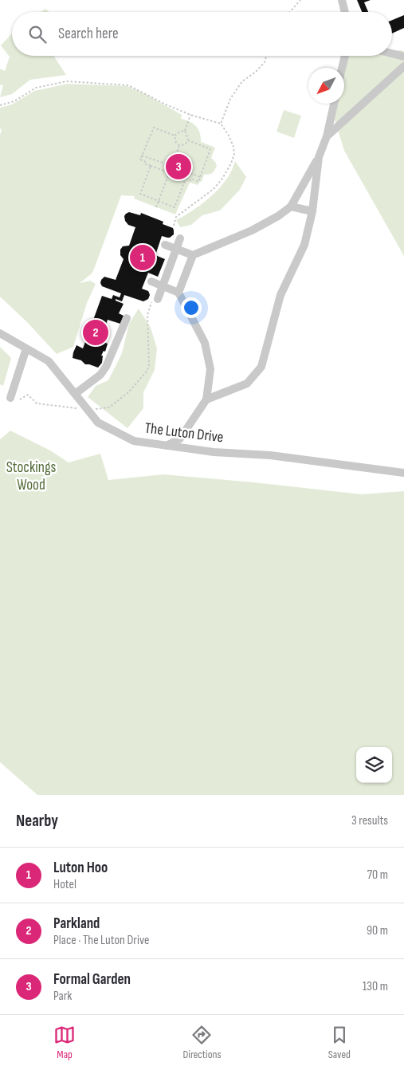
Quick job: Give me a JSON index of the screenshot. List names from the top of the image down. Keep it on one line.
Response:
{"streets":{"street":["The Luton Drive"]},"parks":["Stockings Wood"],"north":"bottom left","page":{"search":"Search here","pins":["3","1","2"],"heading":["Nearby","3 results"],"list":[{"mark":"1","name":"Luton Hoo","note":"Hotel","value":"70 m"},{"mark":"2","name":"Parkland","note":"Place · The Luton Drive","value":"90 m"},{"mark":"3","name":"Formal Garden","note":"Park","value":"130 m"}],"nav":["Map","Directions","Saved"]}}
